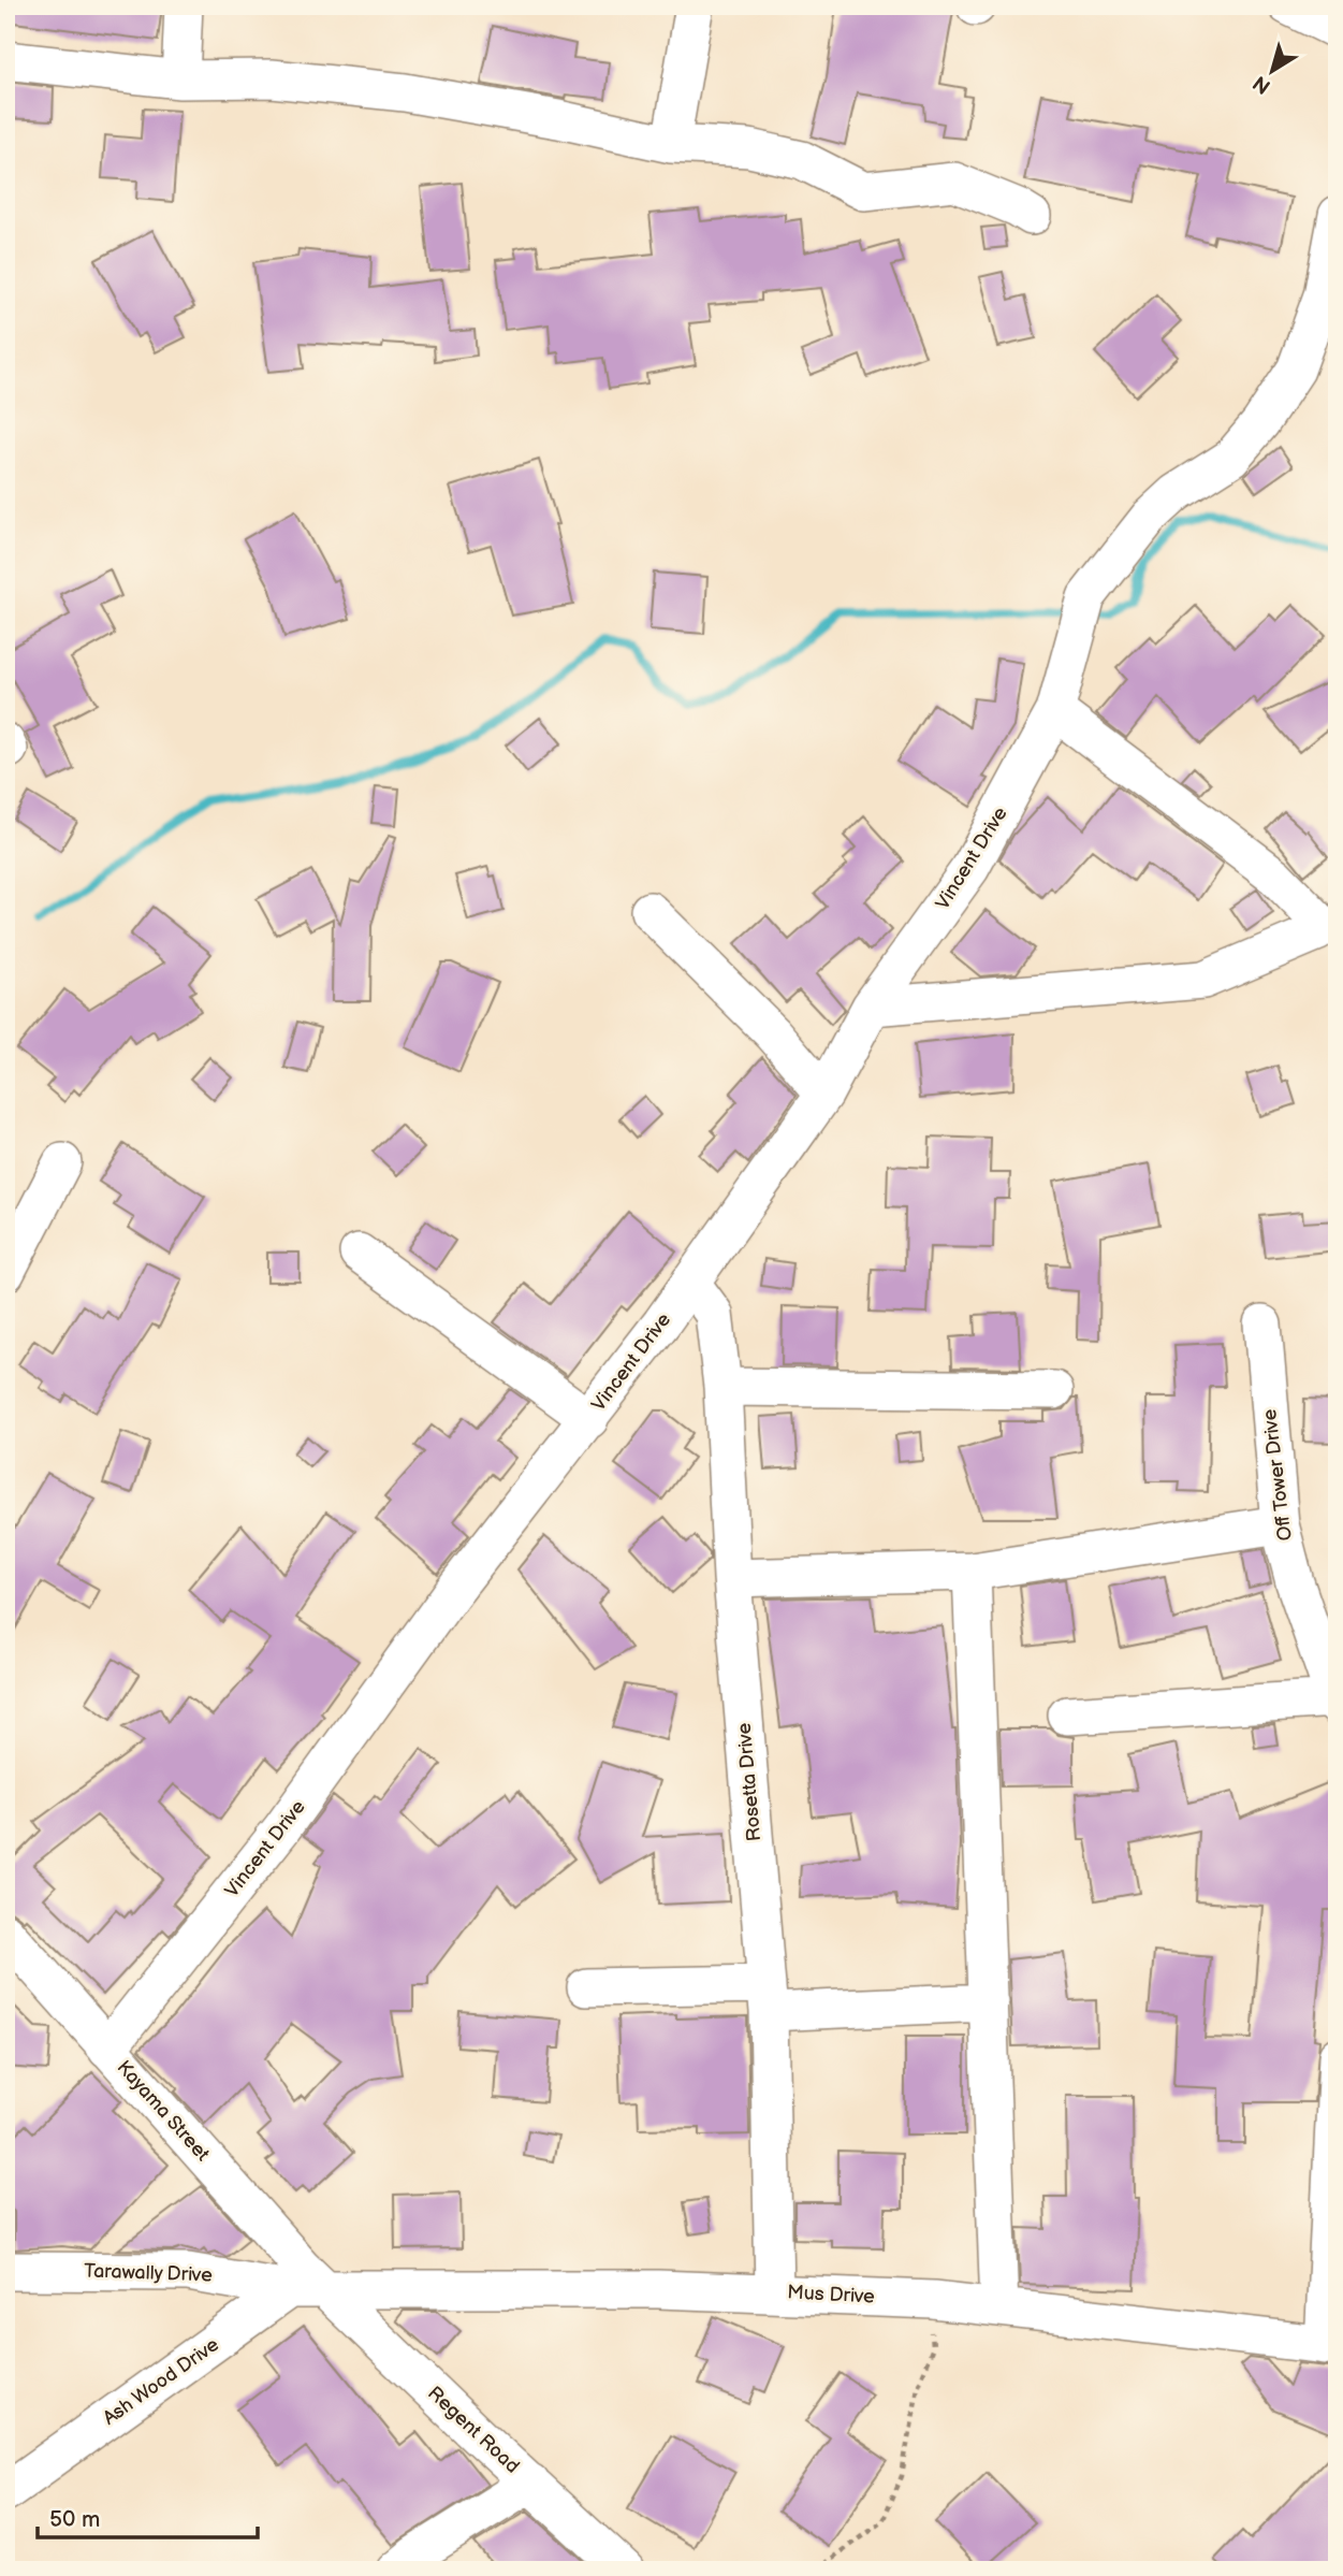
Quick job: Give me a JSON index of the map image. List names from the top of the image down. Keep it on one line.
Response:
{"streets":{"street":["Vincent Drive","Off Tower Drive","Rosetta Drive","Kayama Street","Tarawally Drive","Mus Drive","Ash Wood Drive","Regent Road"]},"crossings":[["Vincent Drive","Rosetta Drive"],["Vincent Drive","Kayama Street"],["Rosetta Drive","Mus Drive"],["Kayama Street","Tarawally Drive"],["Kayama Street","Mus Drive"],["Kayama Street","Ash Wood Drive"],["Kayama Street","Regent Road"],["Tarawally Drive","Mus Drive"],["Tarawally Drive","Ash Wood Drive"],["Tarawally Drive","Regent Road"],["Mus Drive","Ash Wood Drive"],["Mus Drive","Regent Road"],["Ash Wood Drive","Regent Road"]],"scale_bar":"50 m","north":"bottom left"}
